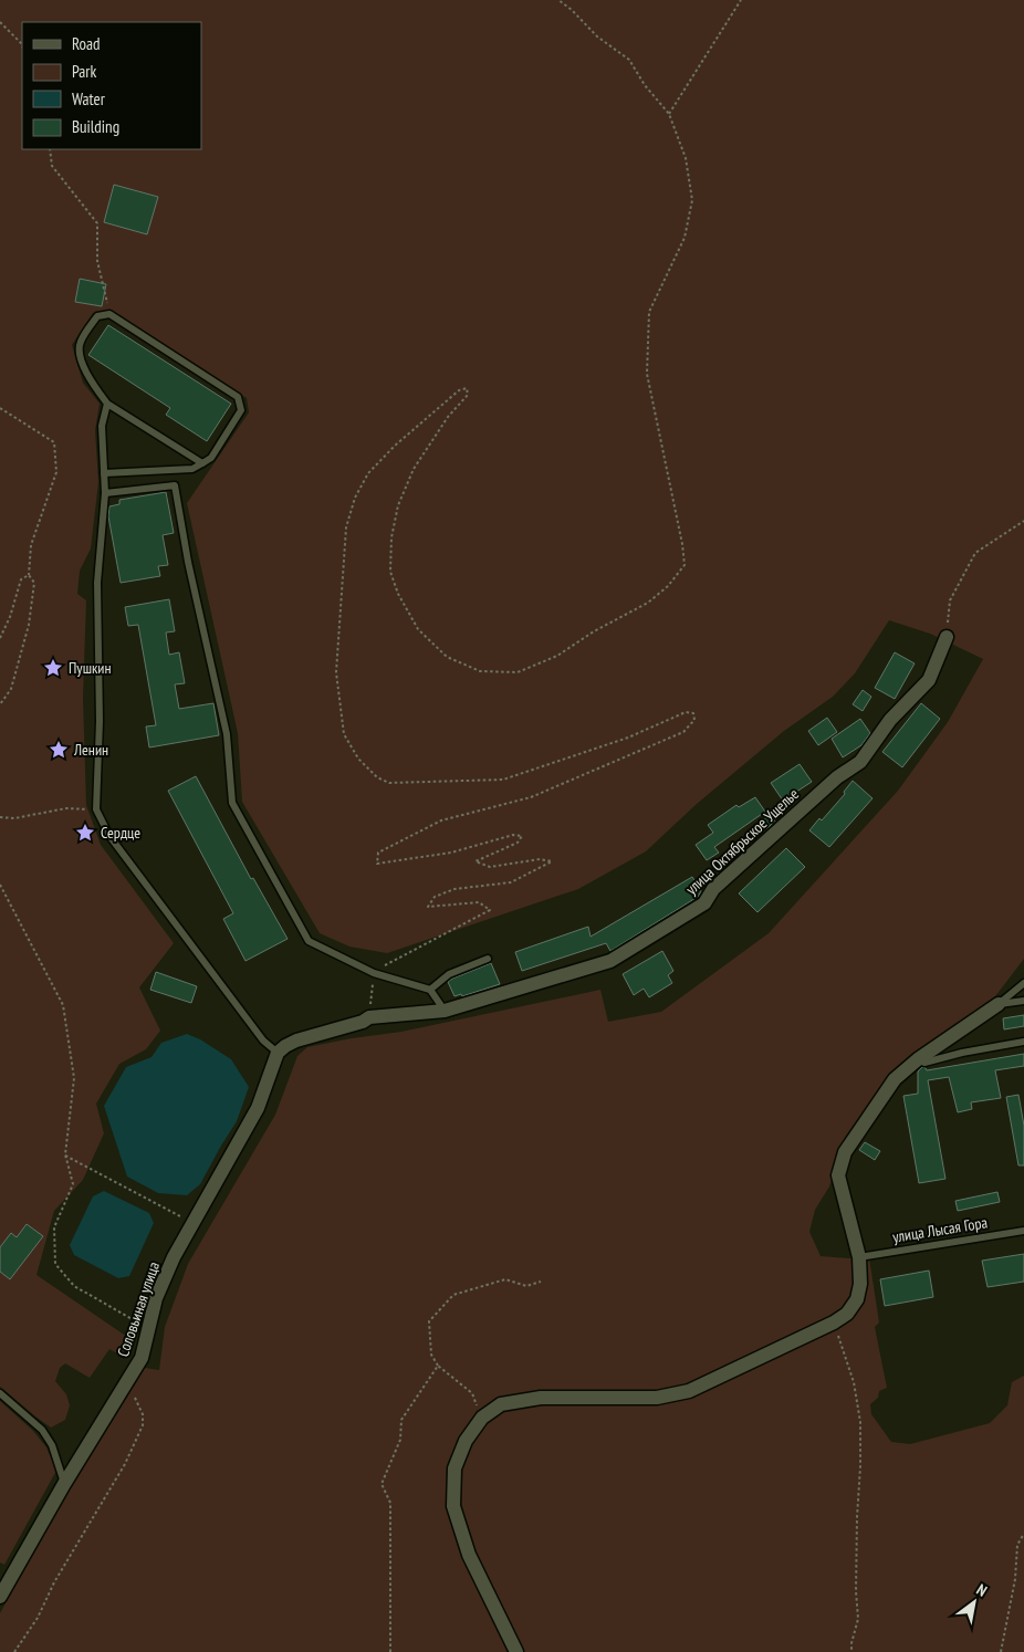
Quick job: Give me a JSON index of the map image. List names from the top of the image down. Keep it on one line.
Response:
{"streets":{"street":["улица Октябрьское Ущелье","Соловьиная улица"],"lane":["улица Лысая Гора"]},"places":{"place":["Пушкин","Ленин","Сердце"]},"legend":["Road","Park","Water","Building"],"north":"top right"}
